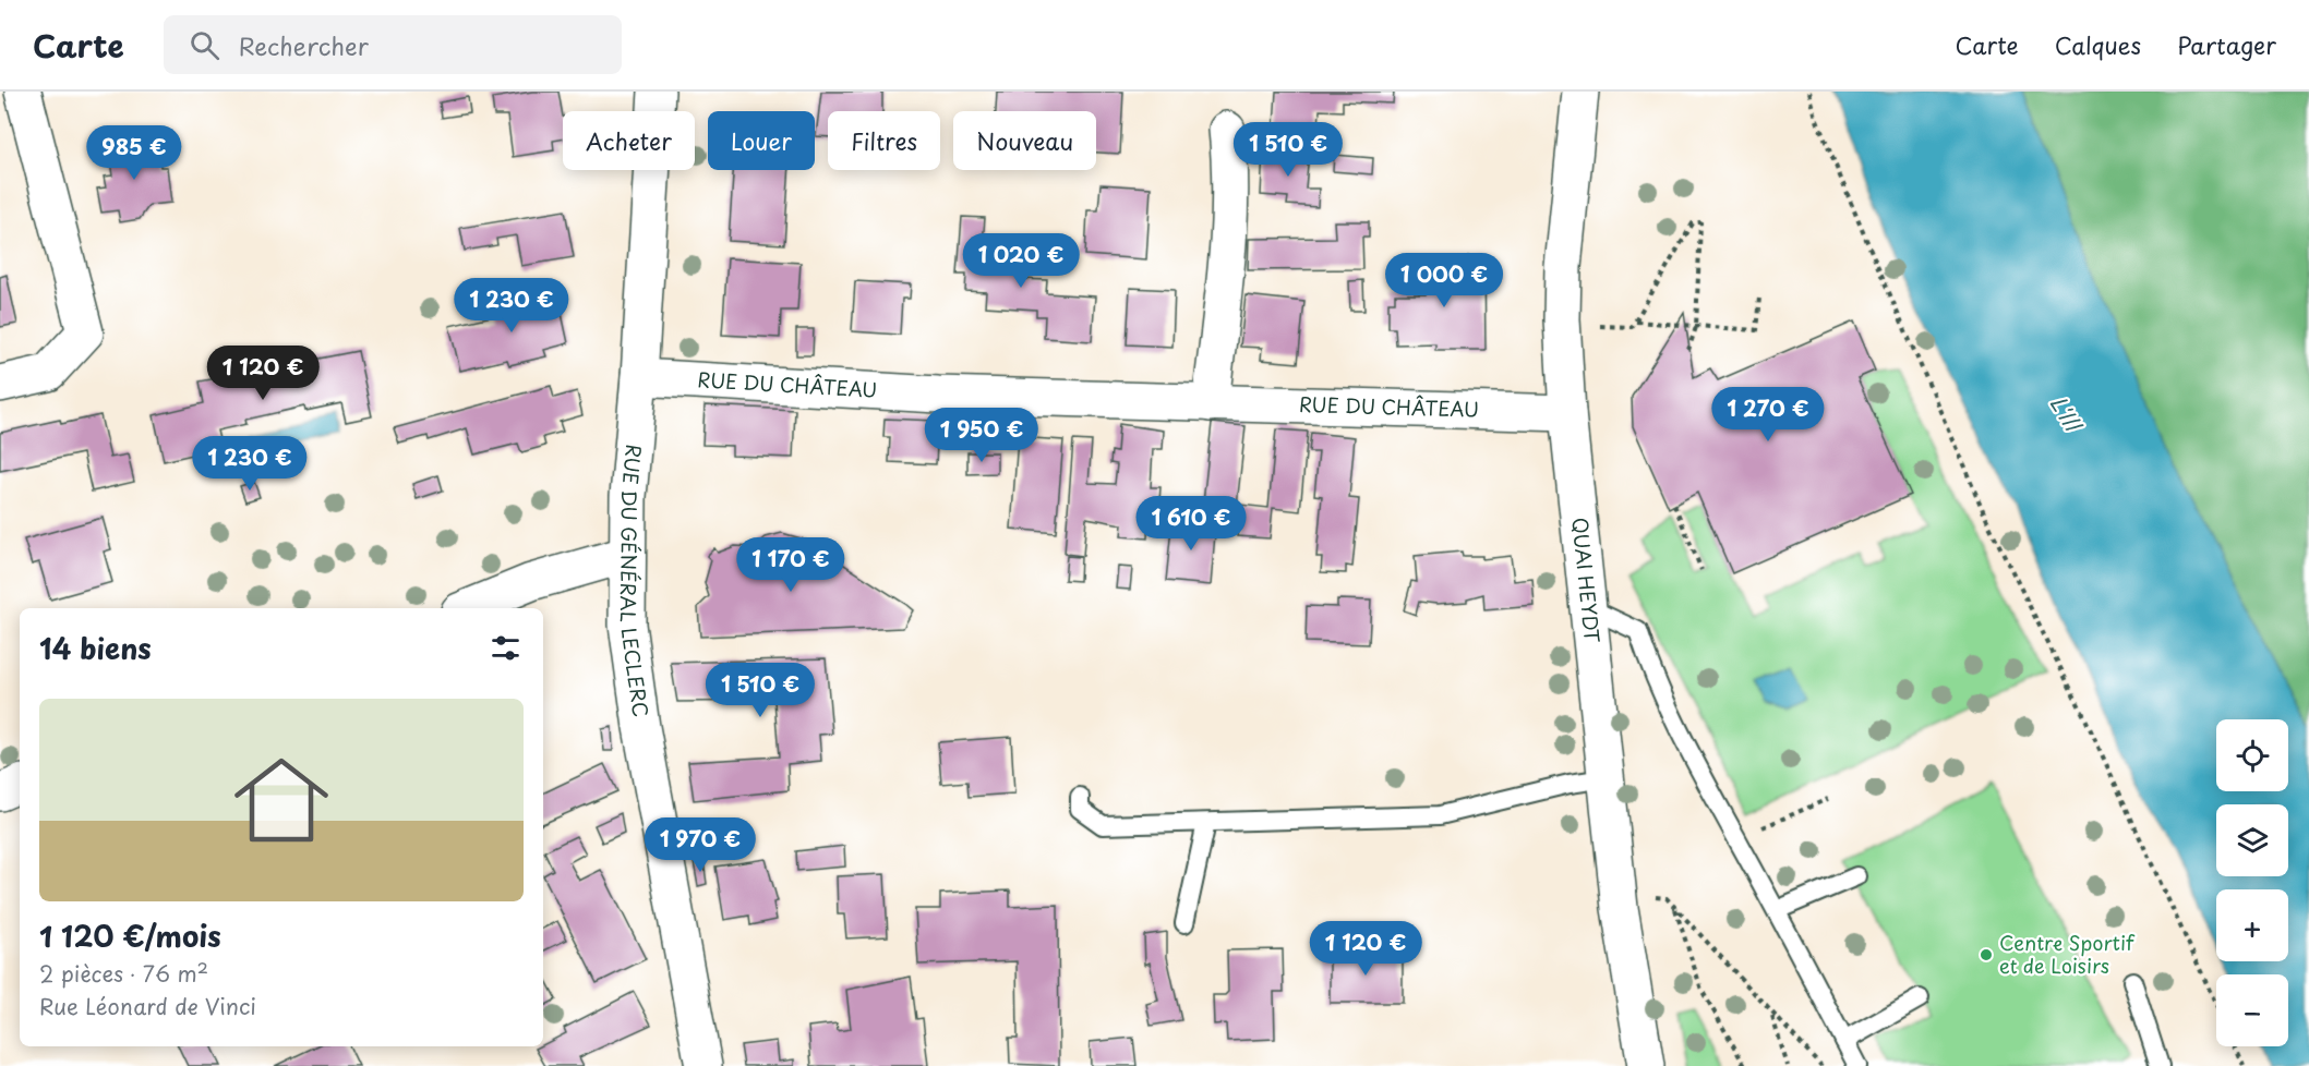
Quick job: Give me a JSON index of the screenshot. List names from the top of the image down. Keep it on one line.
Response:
{"streets":{"street":["RUE DU CHÂTEAU","QUAI HEYDT","RUE DU GÉNÉRAL LECLERC"]},"crossings":[["RUE DU CHÂTEAU","QUAI HEYDT"],["RUE DU CHÂTEAU","RUE DU GÉNÉRAL LECLERC"]],"water":["L'Ill"],"places":["Centre Sportif et de Loisirs"],"page":{"header":"Carte","search":"Rechercher","nav":["Carte","Calques","Partager"],"chip":["Acheter","Louer","Filtres","Nouveau"],"price":["1 510 €","985 €","1 020 €","1 000 €","1 230 €","1 120 €","1 270 €","1 950 €","1 230 €","1 610 €","1 170 €","1 510 €","1 970 €","1 120 €"],"heading":"14 biens","list":[{"name":"1 120 €/mois","note":"2 pièces · 76 m² · Rue Léonard de Vinci"}],"map_buttons":["+","−"]}}
